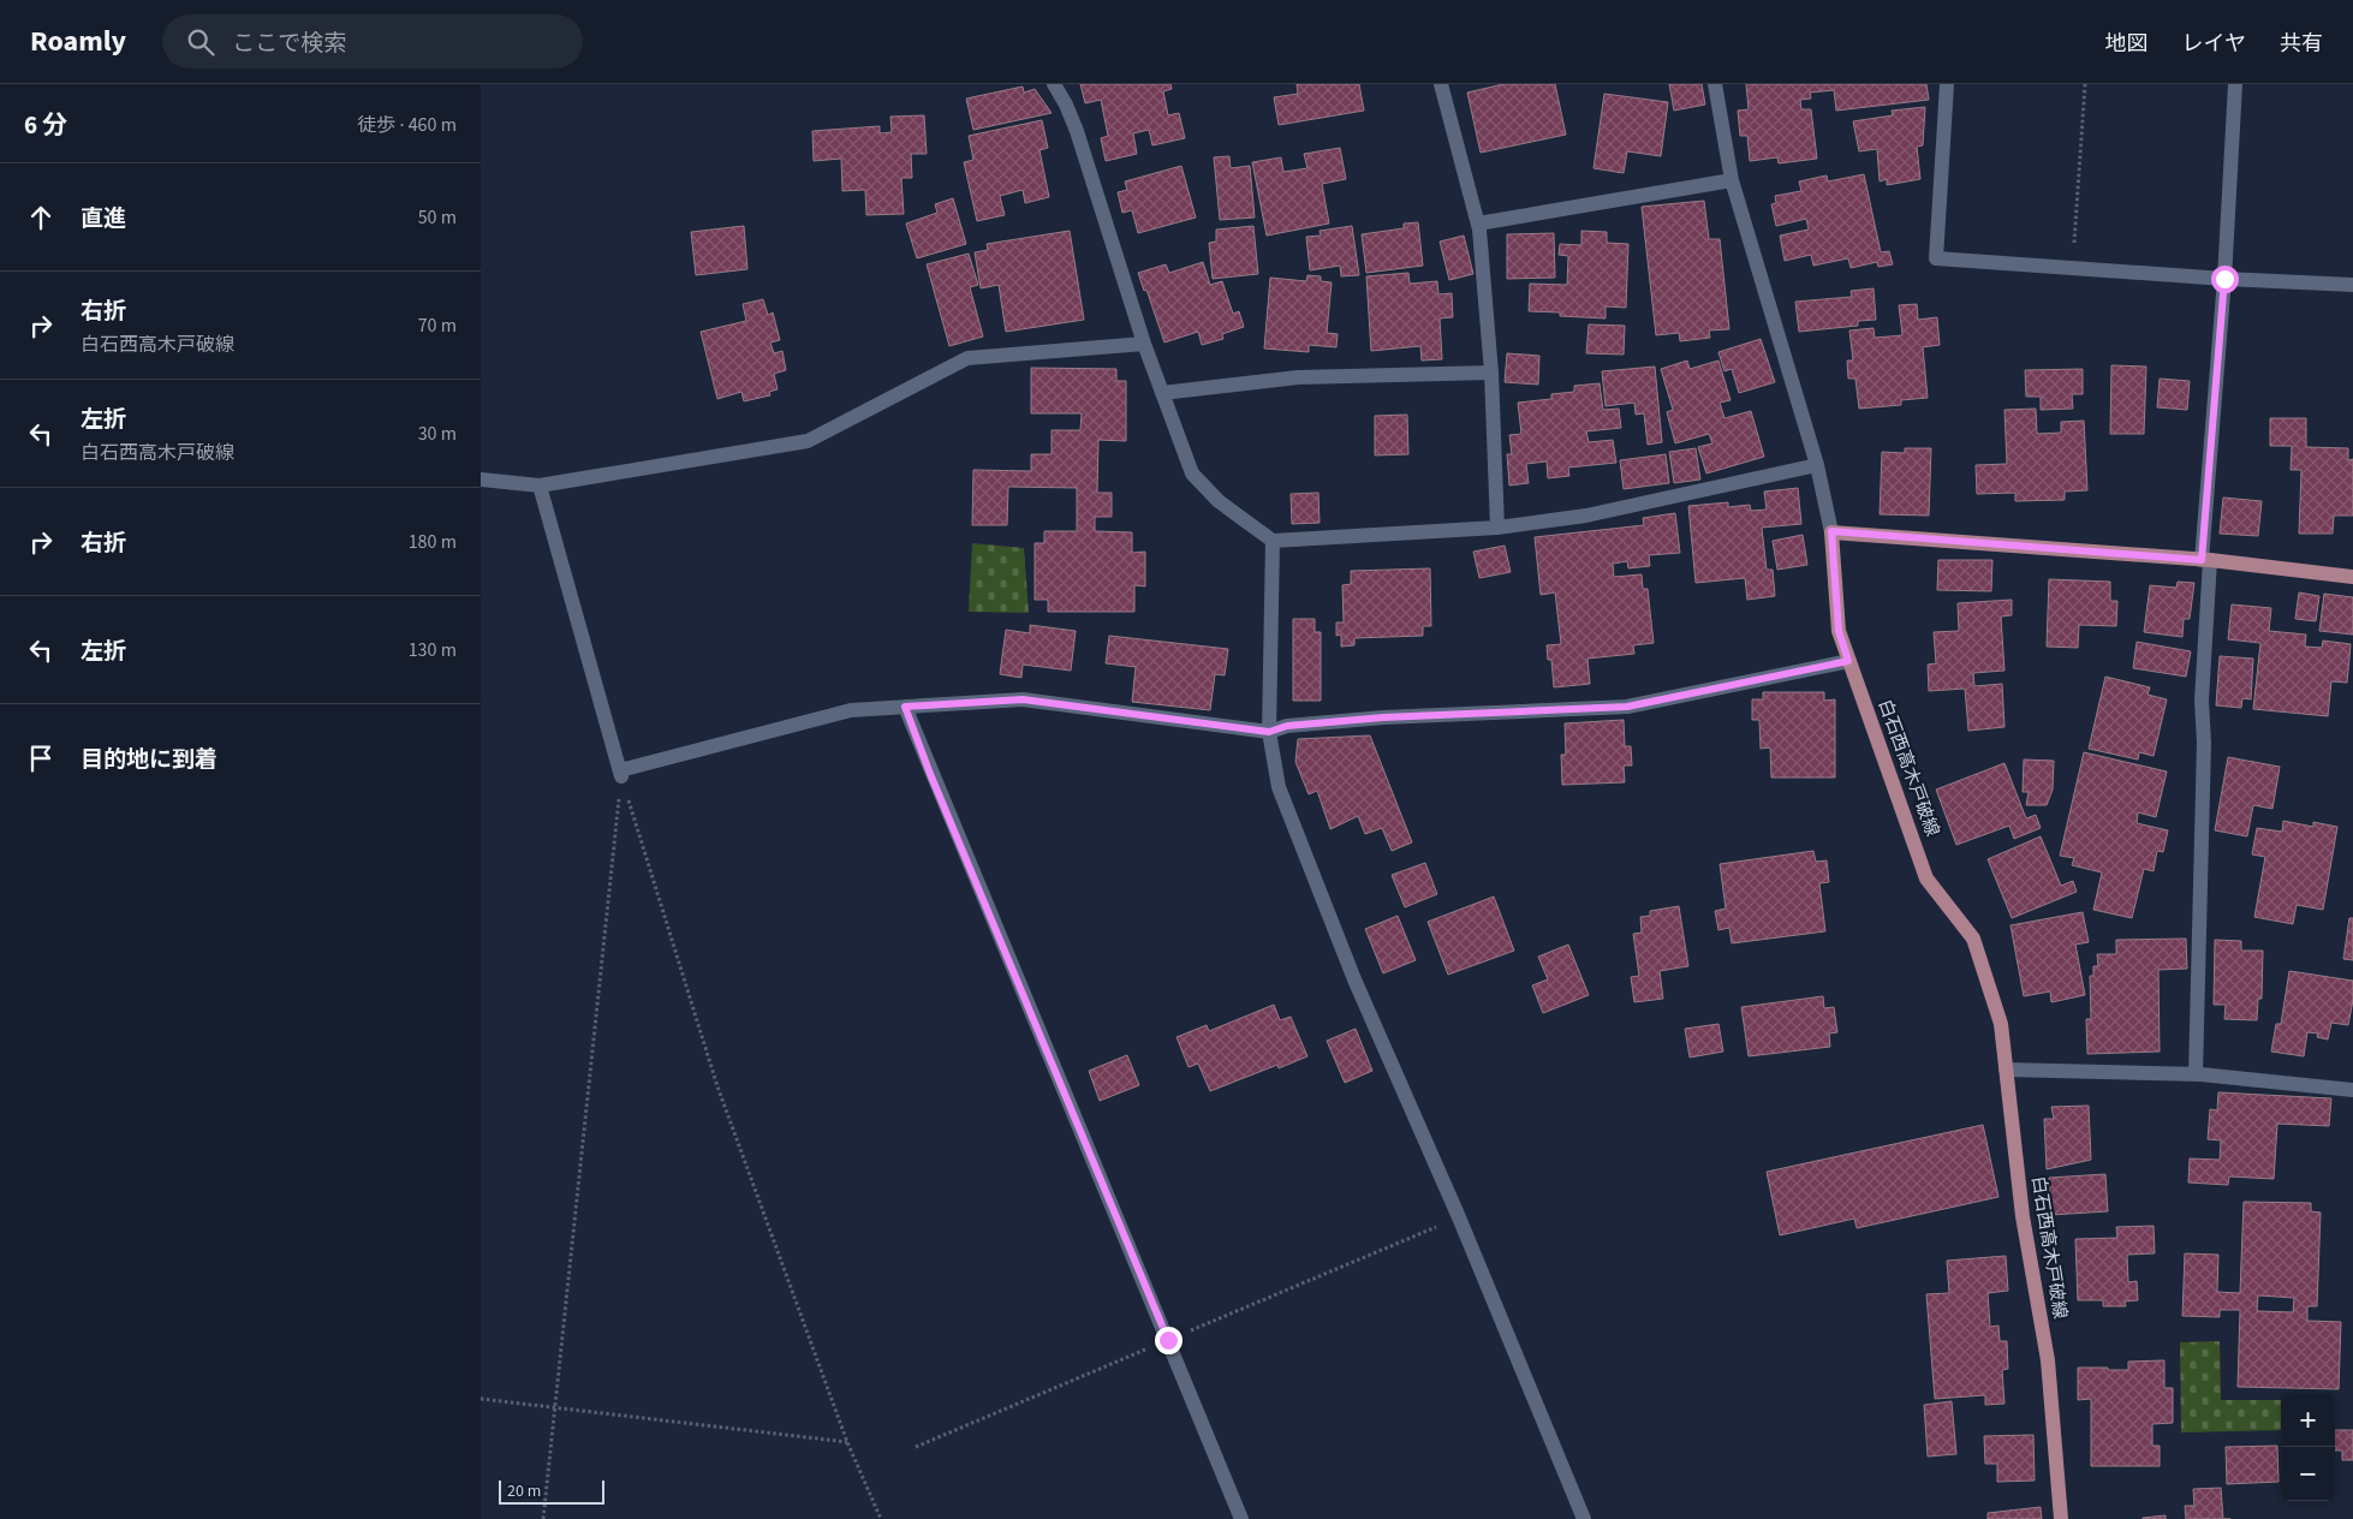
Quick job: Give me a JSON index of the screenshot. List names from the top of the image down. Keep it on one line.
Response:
{"streets":{"main road":["白石西高木戸破線"]},"scale_bar":"20 m","page":{"header":"Roamly","search":"ここで検索","nav":["地図","レイヤ","共有"],"heading":["6 分","徒歩 · 460 m"],"list":[["直進","50 m"],["右折","白石西高木戸破線","70 m"],["左折","白石西高木戸破線","30 m"],["右折","180 m"],["左折","130 m"],"目的地に到着"],"map_buttons":["+","−"],"scale":"20 m"}}
